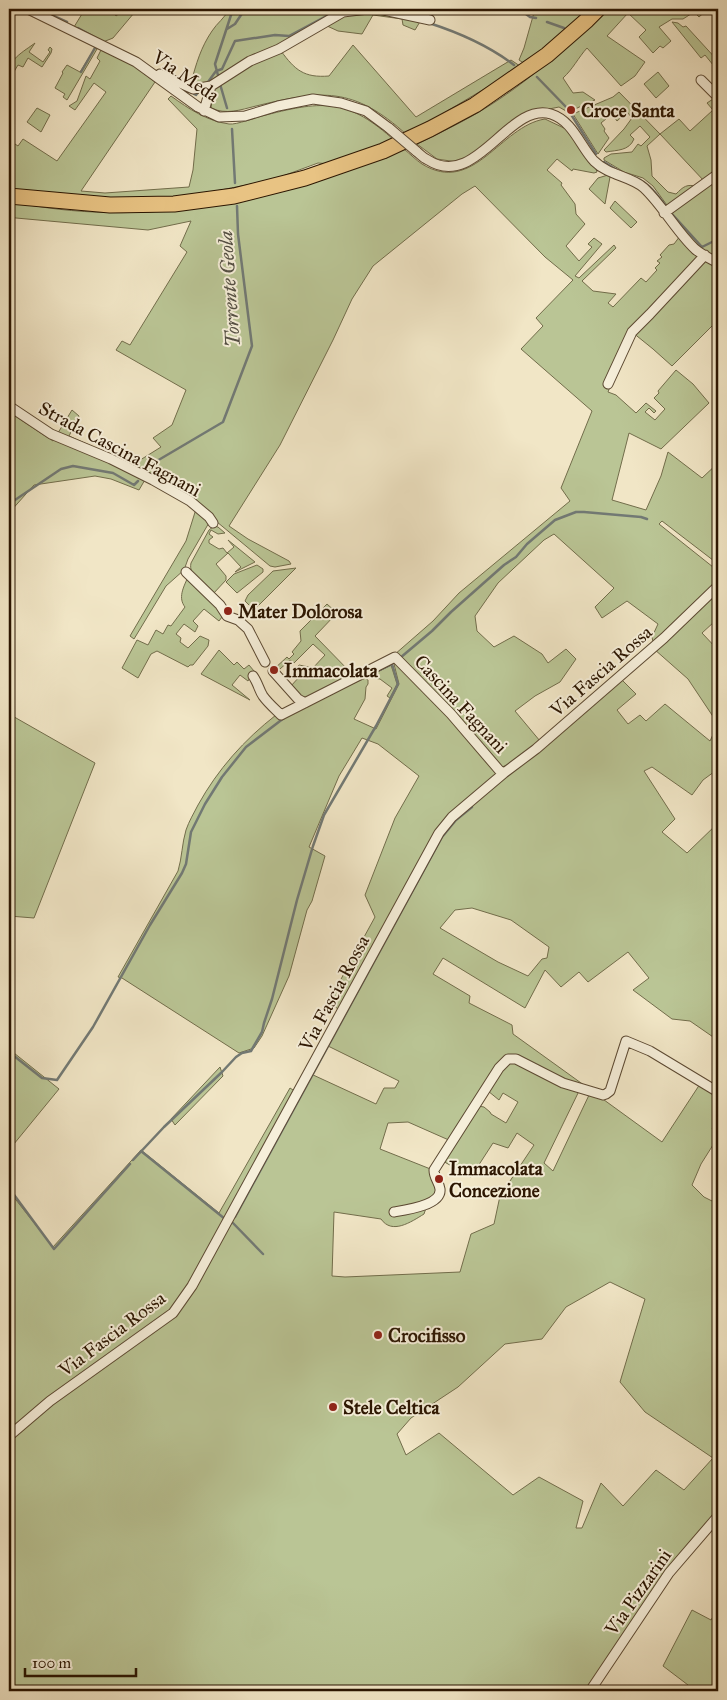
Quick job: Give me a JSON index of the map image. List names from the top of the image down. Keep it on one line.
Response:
{"streets":{"street":["Via Meda","Strada Cascina Fagnani","Via Fascia Rossa","Cascina Fagnani","Via Pizzarini"]},"crossings":[["Via Fascia Rossa","Cascina Fagnani"]],"water":["Torrente Geola"],"places":["Croce Santa","Mater Dolorosa","Immacolata","Immacolata Concezione","Crocifisso","Stele Celtica"],"scale_bar":"100 m"}
